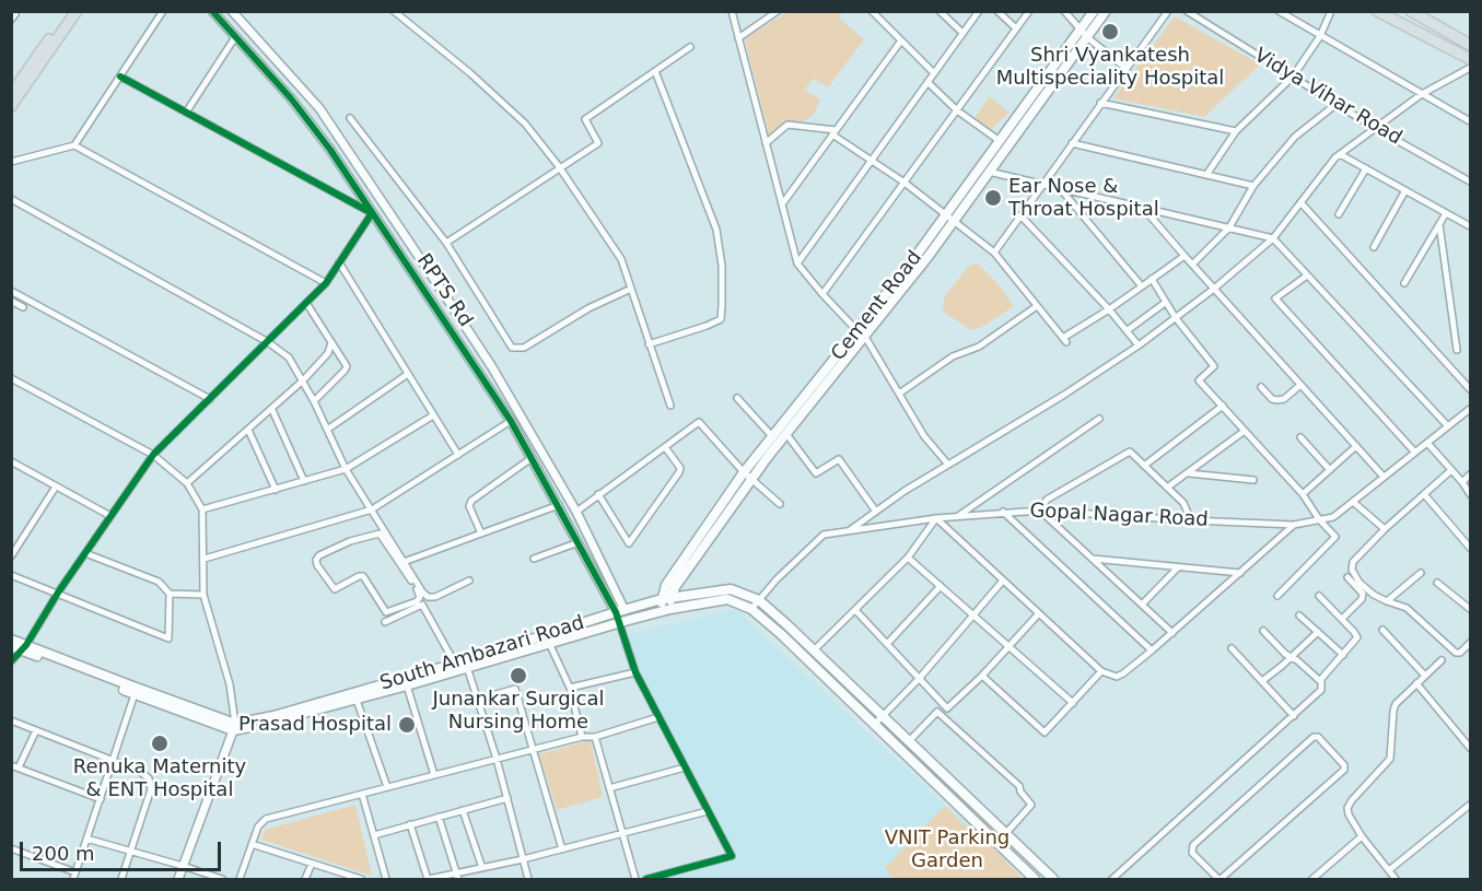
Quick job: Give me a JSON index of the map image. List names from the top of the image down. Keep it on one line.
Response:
{"streets":{"main road":["Cement Road","South Ambazari Road"],"street":["Vidya Vihar Road","RPTS Rd","Gopal Nagar Road"]},"crossings":[["RPTS Rd","South Ambazari Road"],["Cement Road","South Ambazari Road"],["Gopal Nagar Road","South Ambazari Road"]],"parks":["VNIT Parking Garden"],"places":["Shri Vyankatesh Multispeciality Hospital","Ear Nose & Throat Hospital","Junankar Surgical Nursing Home","Prasad Hospital","Renuka Maternity & ENT Hospital"],"scale_bar":"200 m"}
